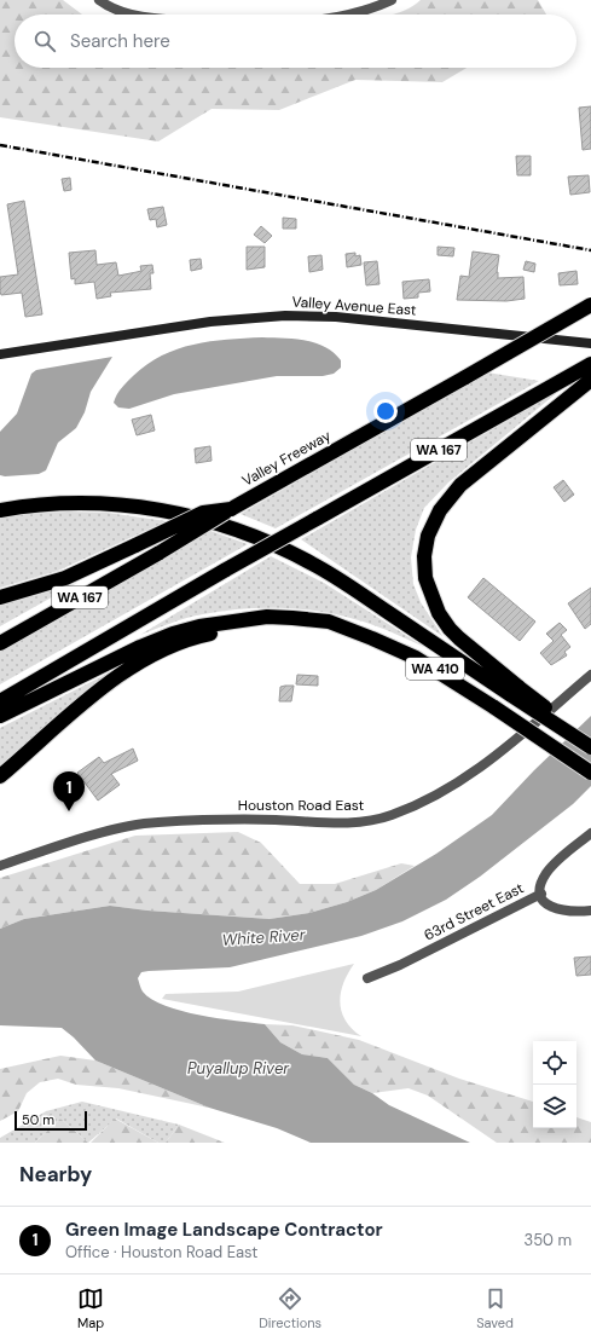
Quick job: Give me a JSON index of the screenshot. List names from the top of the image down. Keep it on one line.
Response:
{"streets":{"highway":["WA 167","Valley Freeway","WA 410"],"main road":["Valley Avenue East"],"street":["Houston Road East","63rd Street East"]},"water":["White River","Puyallup River"],"scale_bar":"50 m","page":{"search":"Search here","pins":"1","scale":"50 m","heading":"Nearby","list":[{"mark":"1","name":"Green Image Landscape Contractor","note":"Office · Houston Road East","value":"350 m"}],"nav":["Map","Directions","Saved"]}}
